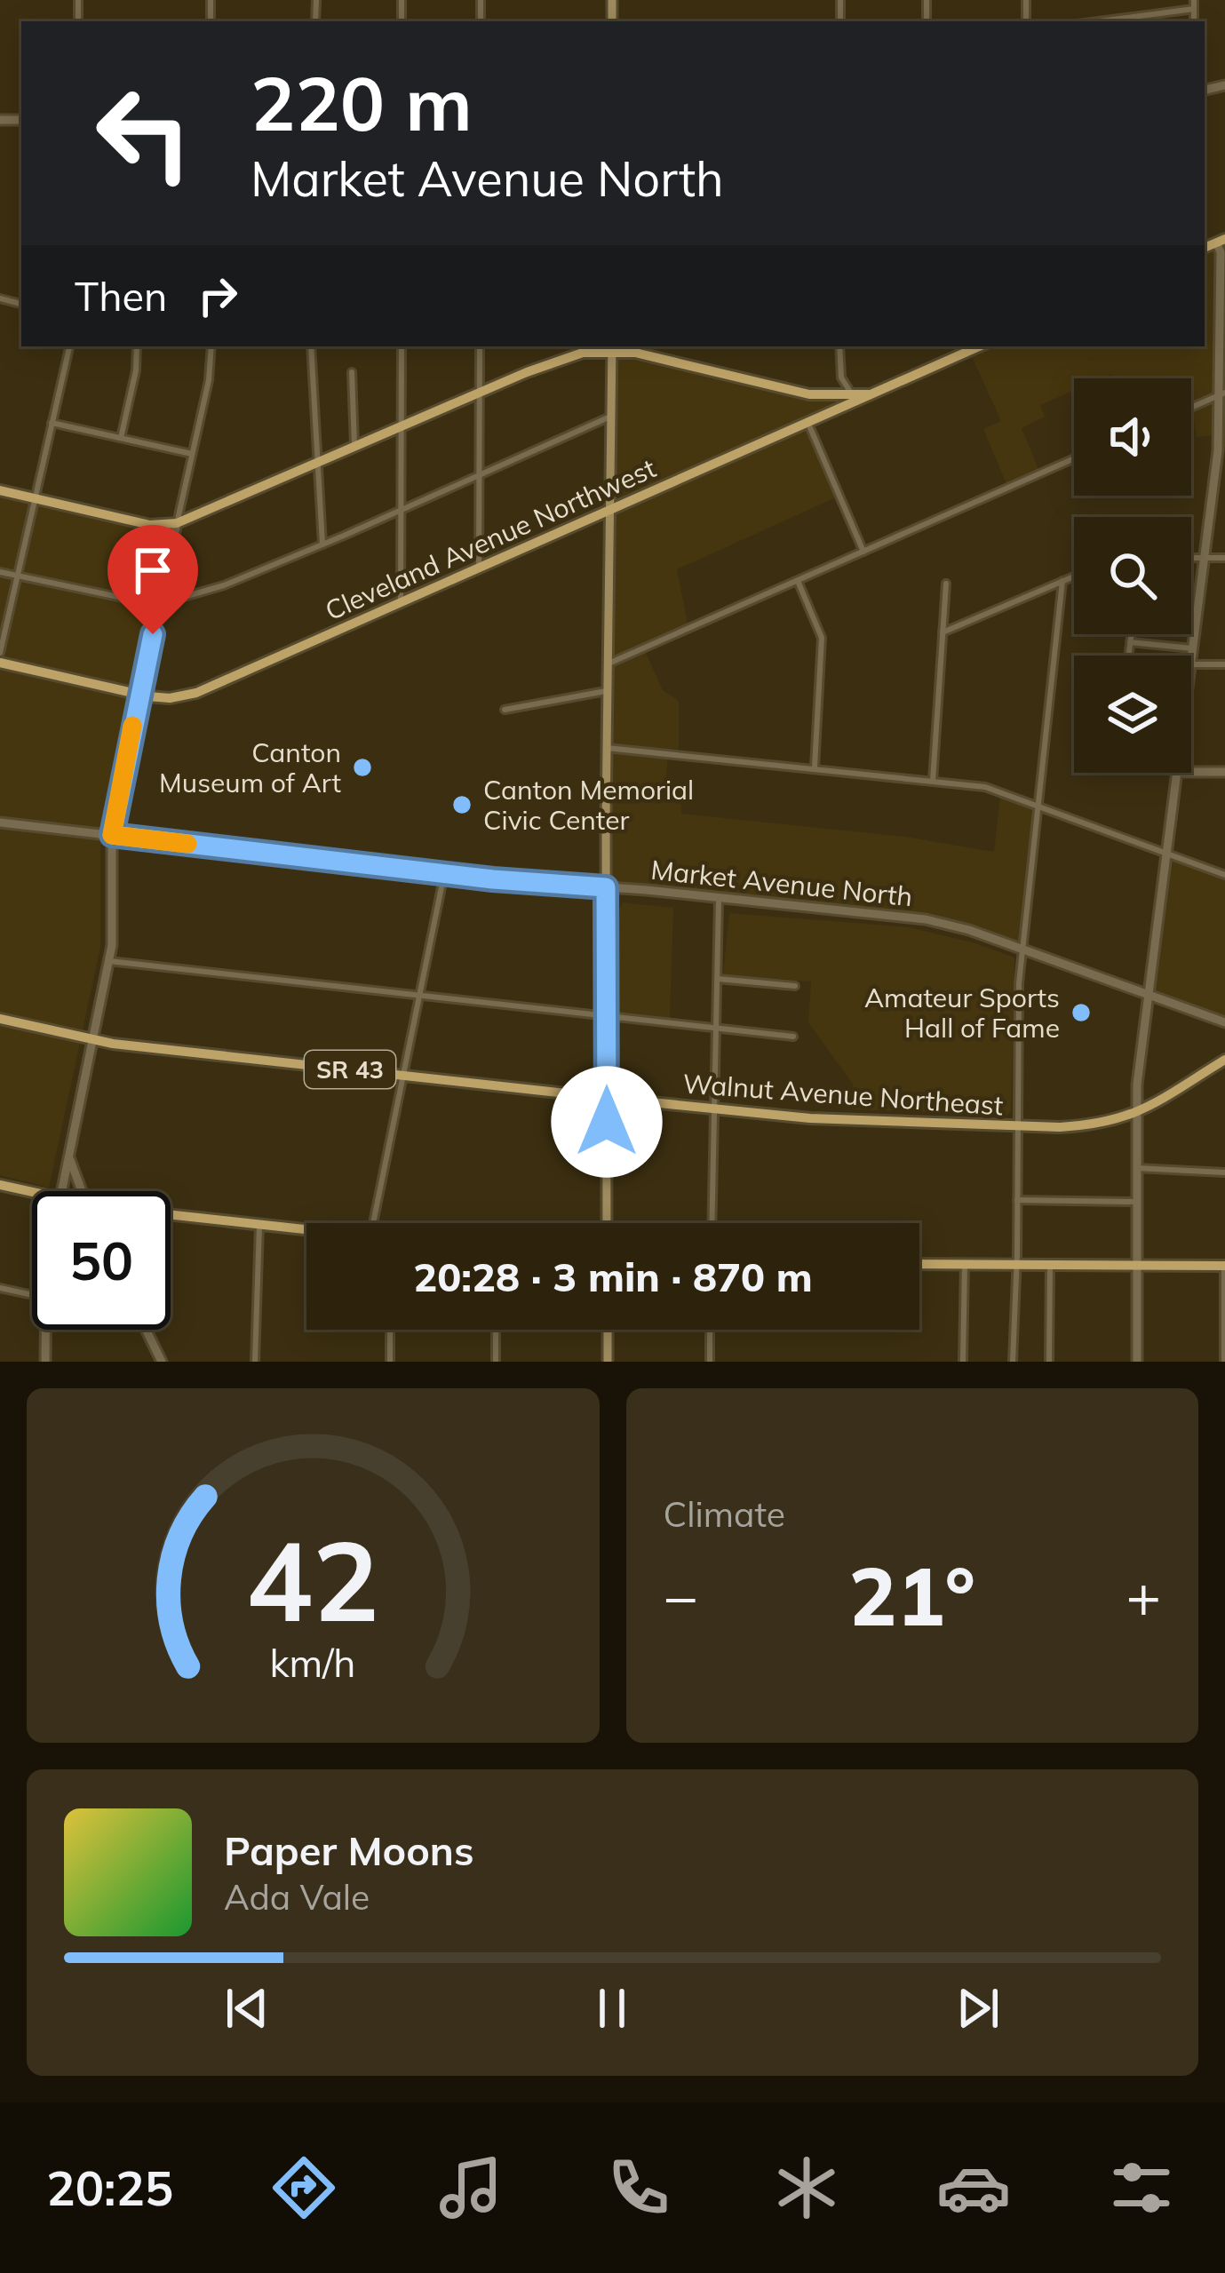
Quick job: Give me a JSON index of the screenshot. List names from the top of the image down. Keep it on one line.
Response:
{"streets":{"main road":["Cleveland Avenue Northwest","SR 43","Walnut Avenue Northeast"],"street":["Market Avenue North"]},"places":["Canton Museum of Art","Canton Memorial Civic Center","Amateur Sports Hall of Fame"],"page":{"turn":["220 m","Market Avenue North"],"then":"Then","limit":"50","trip":"20:28 · 3 min · 870 m","tile":"Climate","heat":["−","21°","+"],"song":["Paper Moons","Ada Vale"],"tabs":"20:25","gauge":["42","km/h"]}}
